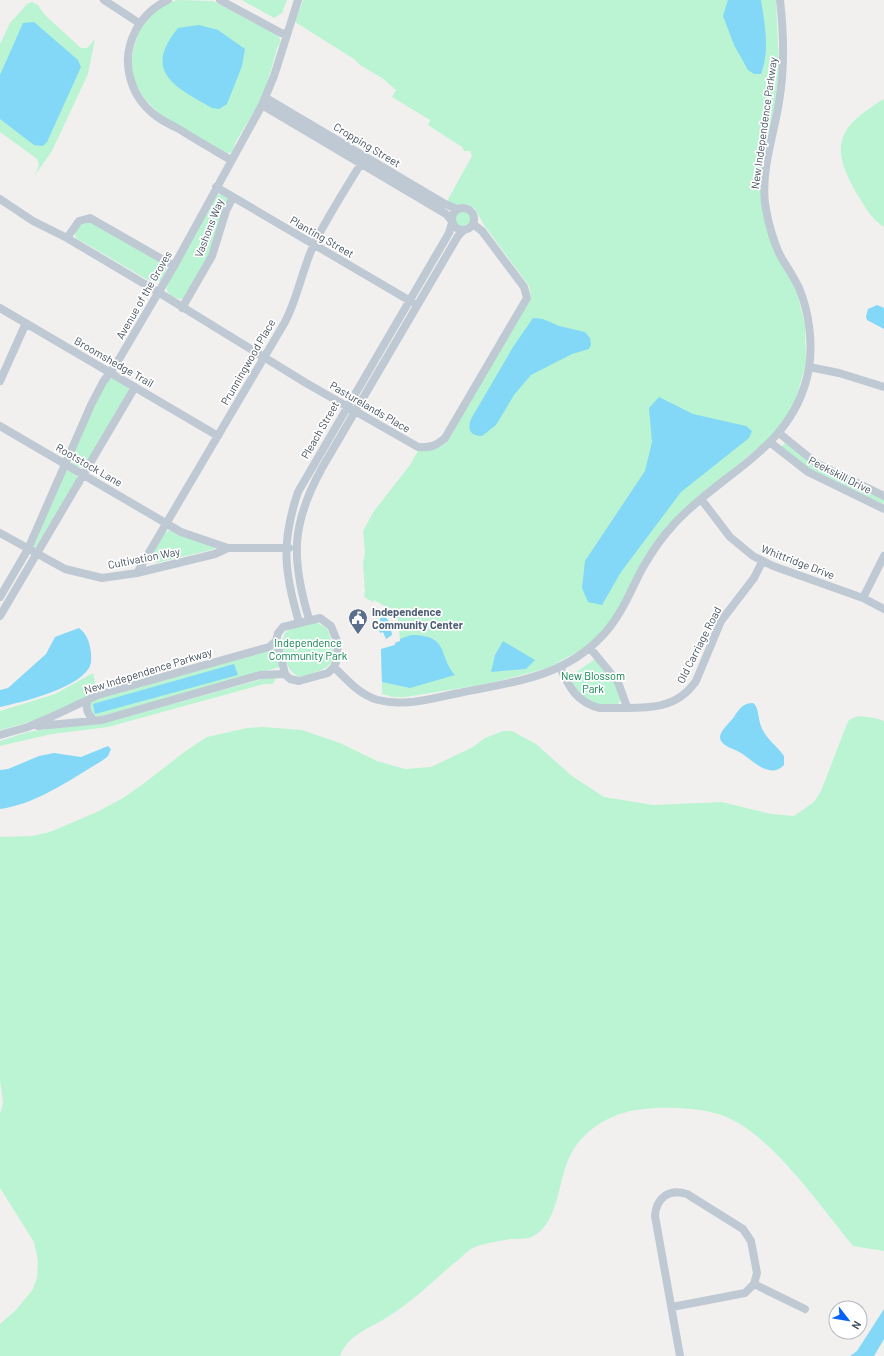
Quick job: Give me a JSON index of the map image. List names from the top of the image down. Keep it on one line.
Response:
{"streets":{"street":["New Independence Parkway","Cropping Street","Vashons Way","Planting Street","Avenue of the Groves","Broomshedge Trail","Prunningwood Place","Pasturelands Place","Pleach Street","Rootstock Lane","Peekskill Drive","Cultivation Way","Whittridge Drive","Old Carriage Road"]},"crossings":[["New Independence Parkway","Pleach Street"],["New Independence Parkway","Peekskill Drive"],["New Independence Parkway","Whittridge Drive"],["New Independence Parkway","Old Carriage Road"],["Cropping Street","Avenue of the Groves"],["Cropping Street","Prunningwood Place"],["Cropping Street","Pasturelands Place"],["Cropping Street","Pleach Street"],["Vashons Way","Planting Street"],["Vashons Way","Pasturelands Place"],["Planting Street","Avenue of the Groves"],["Planting Street","Prunningwood Place"],["Planting Street","Pleach Street"],["Avenue of the Groves","Broomshedge Trail"],["Avenue of the Groves","Pasturelands Place"],["Avenue of the Groves","Rootstock Lane"],["Avenue of the Groves","Cultivation Way"],["Broomshedge Trail","Prunningwood Place"],["Prunningwood Place","Pasturelands Place"],["Prunningwood Place","Rootstock Lane"],["Prunningwood Place","Cultivation Way"],["Pasturelands Place","Pleach Street"],["Pleach Street","Cultivation Way"],["Rootstock Lane","Cultivation Way"],["Whittridge Drive","Old Carriage Road"]],"parks":["Independence Community Park","New Blossom Park"],"places":{"public building":["Independence Community Center"]},"north":"bottom right"}
